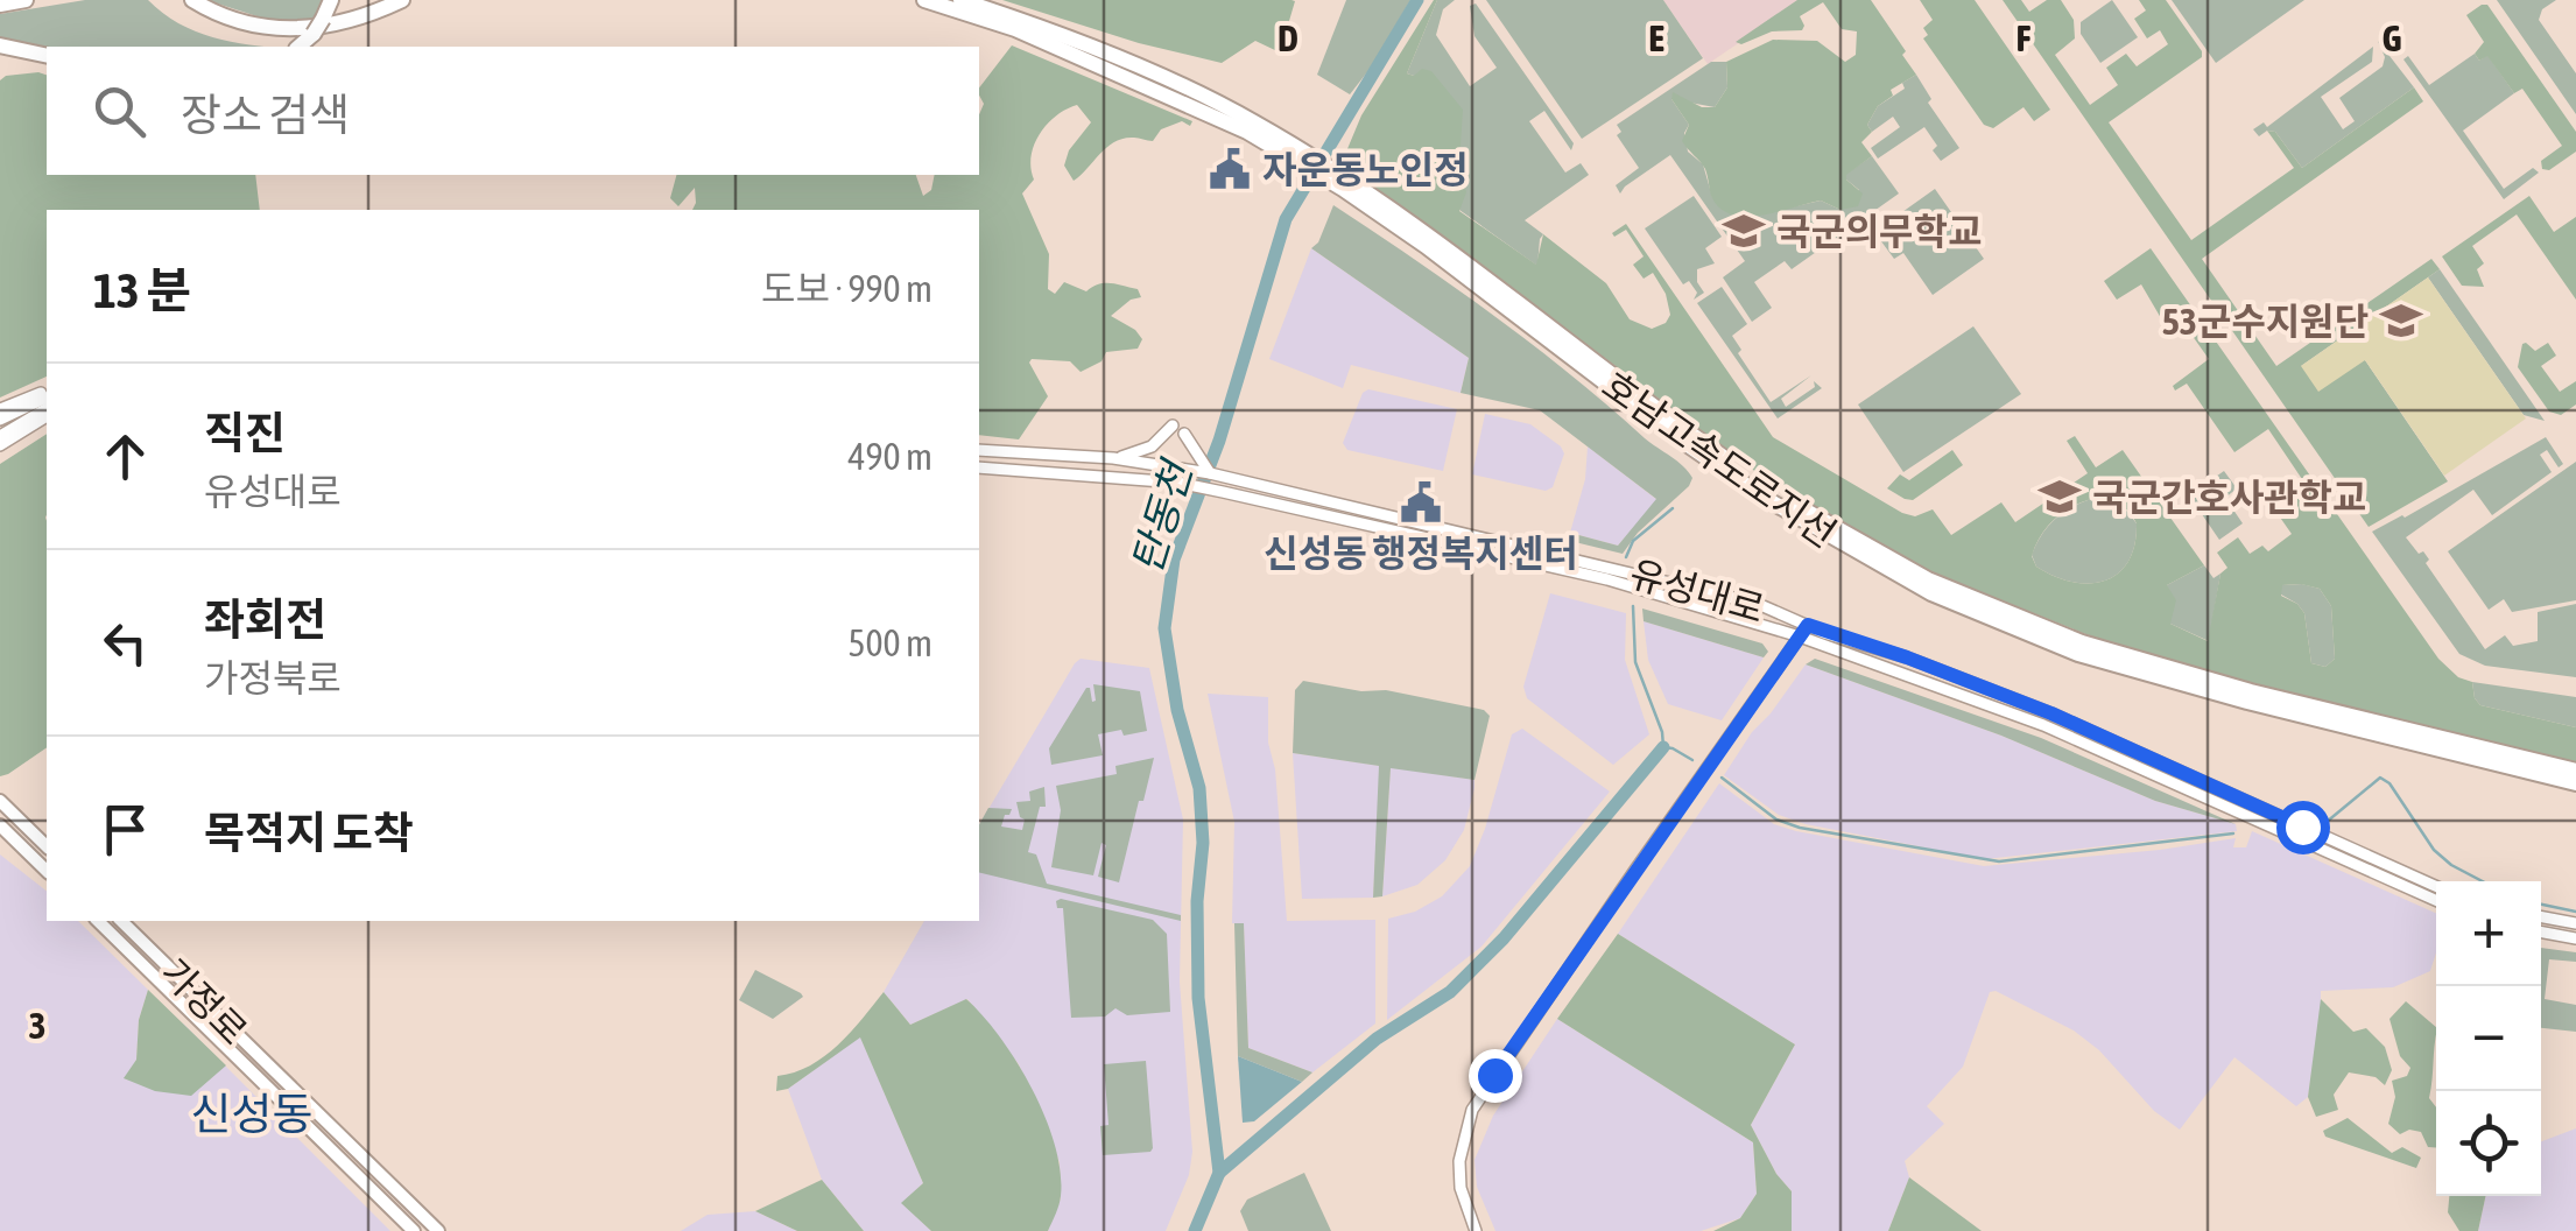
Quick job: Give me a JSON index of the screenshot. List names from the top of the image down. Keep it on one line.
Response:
{"streets":{"highway":["호남고속도로지선"],"main road":["유성대로","가정로"]},"districts":["신성동"],"water":["탄동천"],"places":{"public building":["자운동노인정","신성동 행정복지센터"],"school or university":["국군의무학교","53군수지원단","국군간호사관학교"]},"page":{"search":"장소 검색","heading":["13 분","도보 · 990 m"],"list":[["직진","유성대로","490 m"],["좌회전","가정북로","500 m"],"목적지 도착"],"map_buttons":["+","−"]},"grid":{"columns":["D","E","F","G"],"rows":["3"]}}
